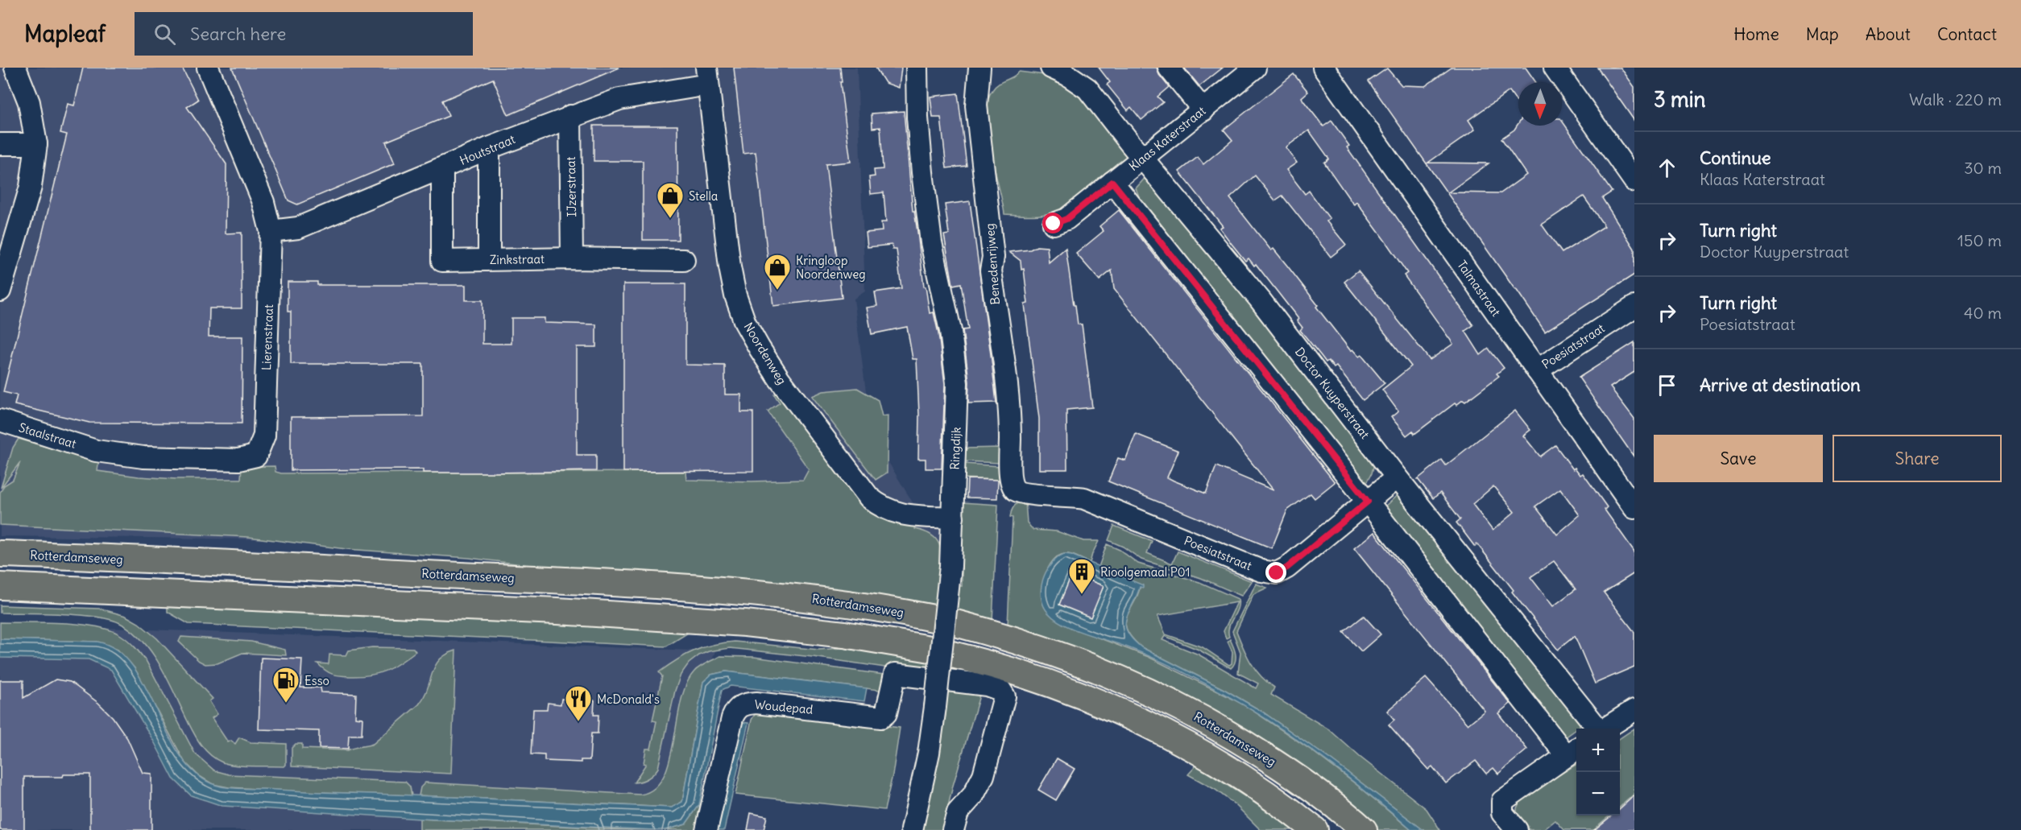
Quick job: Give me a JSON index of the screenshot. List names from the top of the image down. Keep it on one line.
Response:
{"streets":{"main road":["Rotterdamseweg"],"street":["Klaas Katerstraat","Houtstraat","IJzerstraat","Zinkstraat","Benedenrijweg","Talmastraat","Lierenstraat","Poesiatstraat","Noordenweg","Doctor Kuyperstraat","Staalstraat","Ringdijk","Woudepad"]},"crossings":[["Klaas Katerstraat","Doctor Kuyperstraat"],["Houtstraat","IJzerstraat"],["Houtstraat","Zinkstraat"],["Houtstraat","Lierenstraat"],["Houtstraat","Noordenweg"],["IJzerstraat","Zinkstraat"],["Benedenrijweg","Poesiatstraat"],["Talmastraat","Poesiatstraat"],["Lierenstraat","Staalstraat"],["Poesiatstraat","Doctor Kuyperstraat"],["Noordenweg","Ringdijk"]],"places":{"shop":["Stella","Kringloop Noordenweg"],"building":["Rioolgemaal P01"],"fuel station":["Esso"],"restaurant":["McDonald's"]},"north":"bottom","page":{"header":"Mapleaf","search":"Search here","nav":["Home","Map","About","Contact"],"heading":["3 min","Walk · 220 m"],"list":[["Continue","Klaas Katerstraat","30 m"],["Turn right","Doctor Kuyperstraat","150 m"],["Turn right","Poesiatstraat","40 m"],"Arrive at destination"],"buttons":["Save","Share"],"map_buttons":["+","−"]}}
